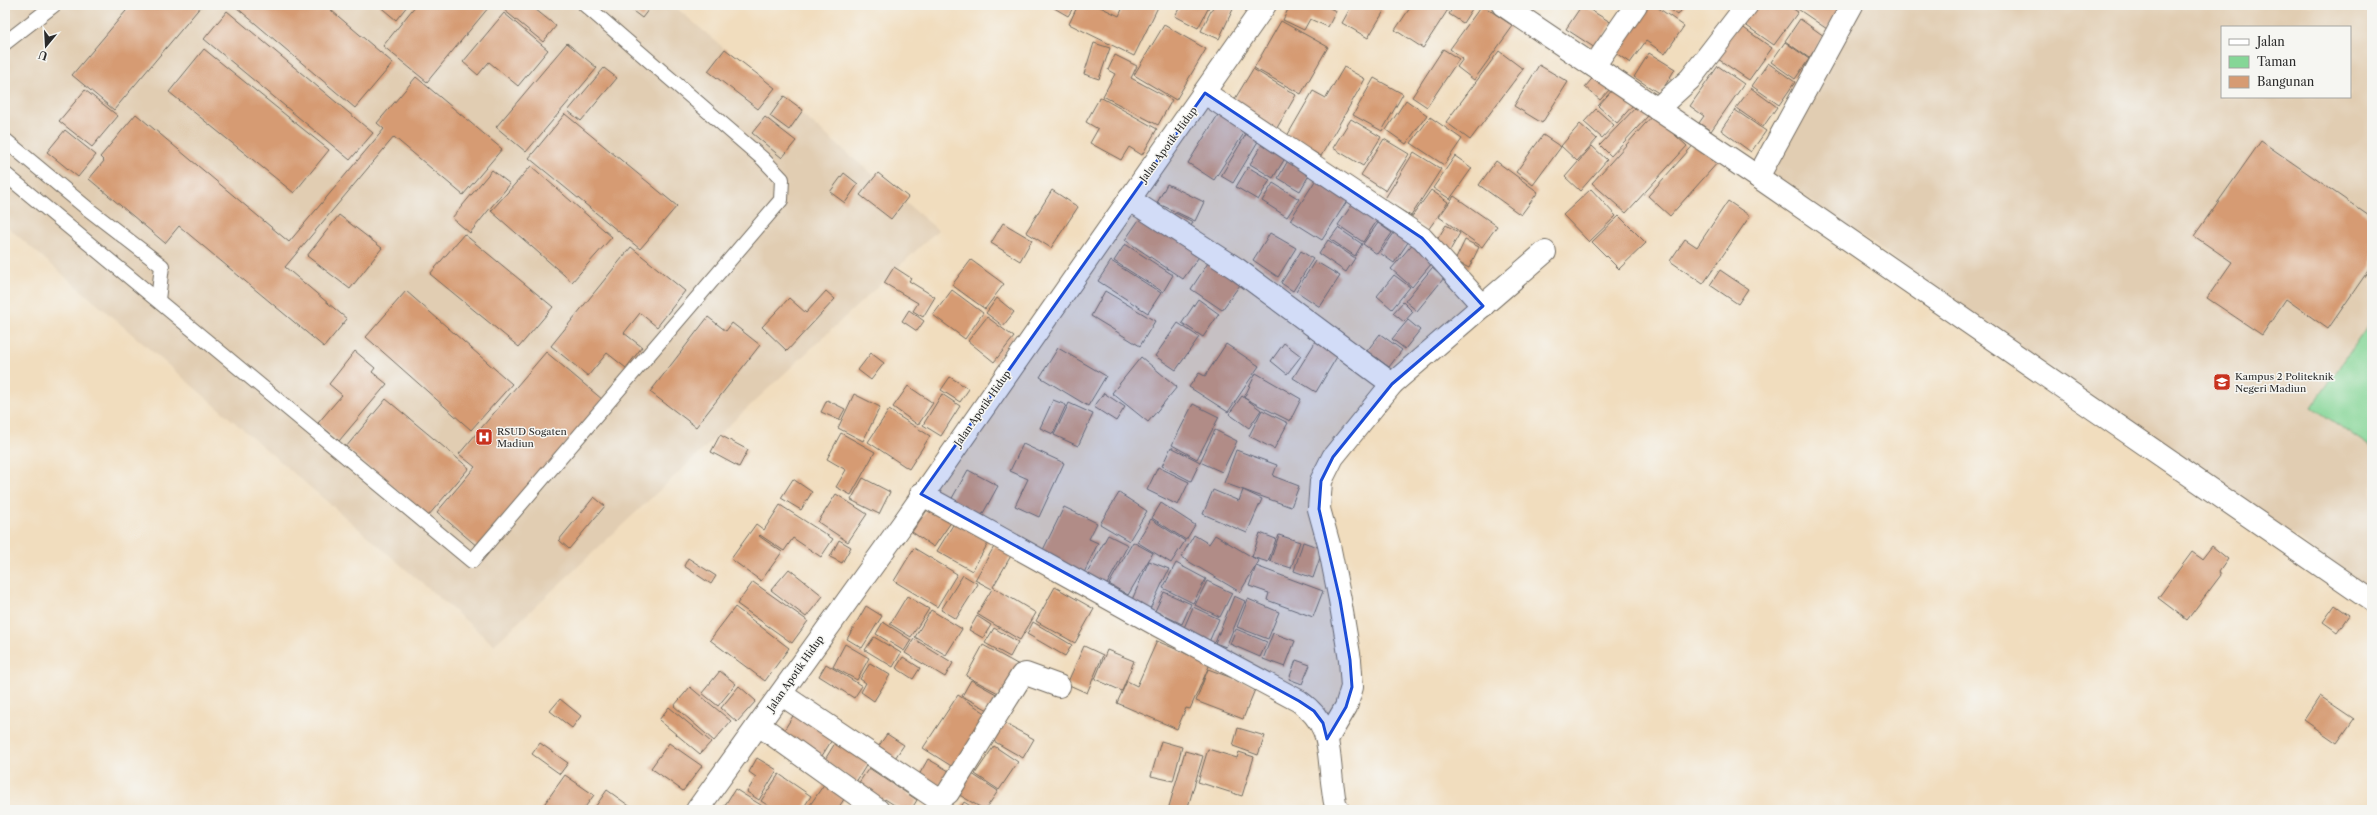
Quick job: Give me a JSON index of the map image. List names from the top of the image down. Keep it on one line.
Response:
{"streets":{"street":["Jalan Apotik Hidup"]},"places":{"school or university":["Kampus 2 Politeknik Negeri Madiun"],"hospital":["RSUD Sogaten Madiun"]},"legend":["Jalan","Taman","Bangunan"],"north":"bottom"}
